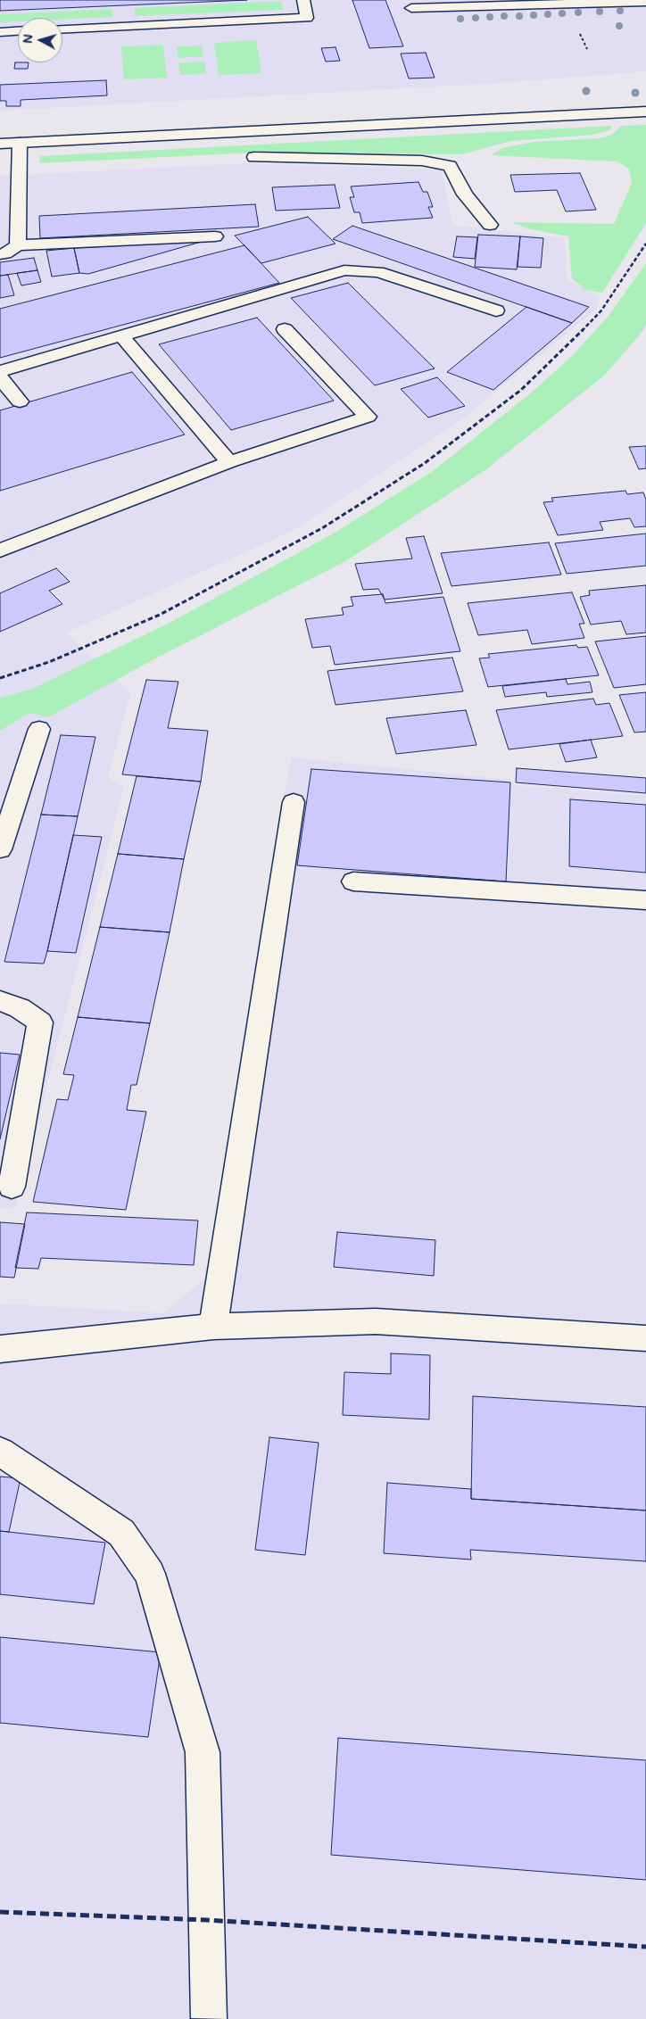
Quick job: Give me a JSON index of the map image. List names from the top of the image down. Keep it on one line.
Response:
{"north":"left"}
